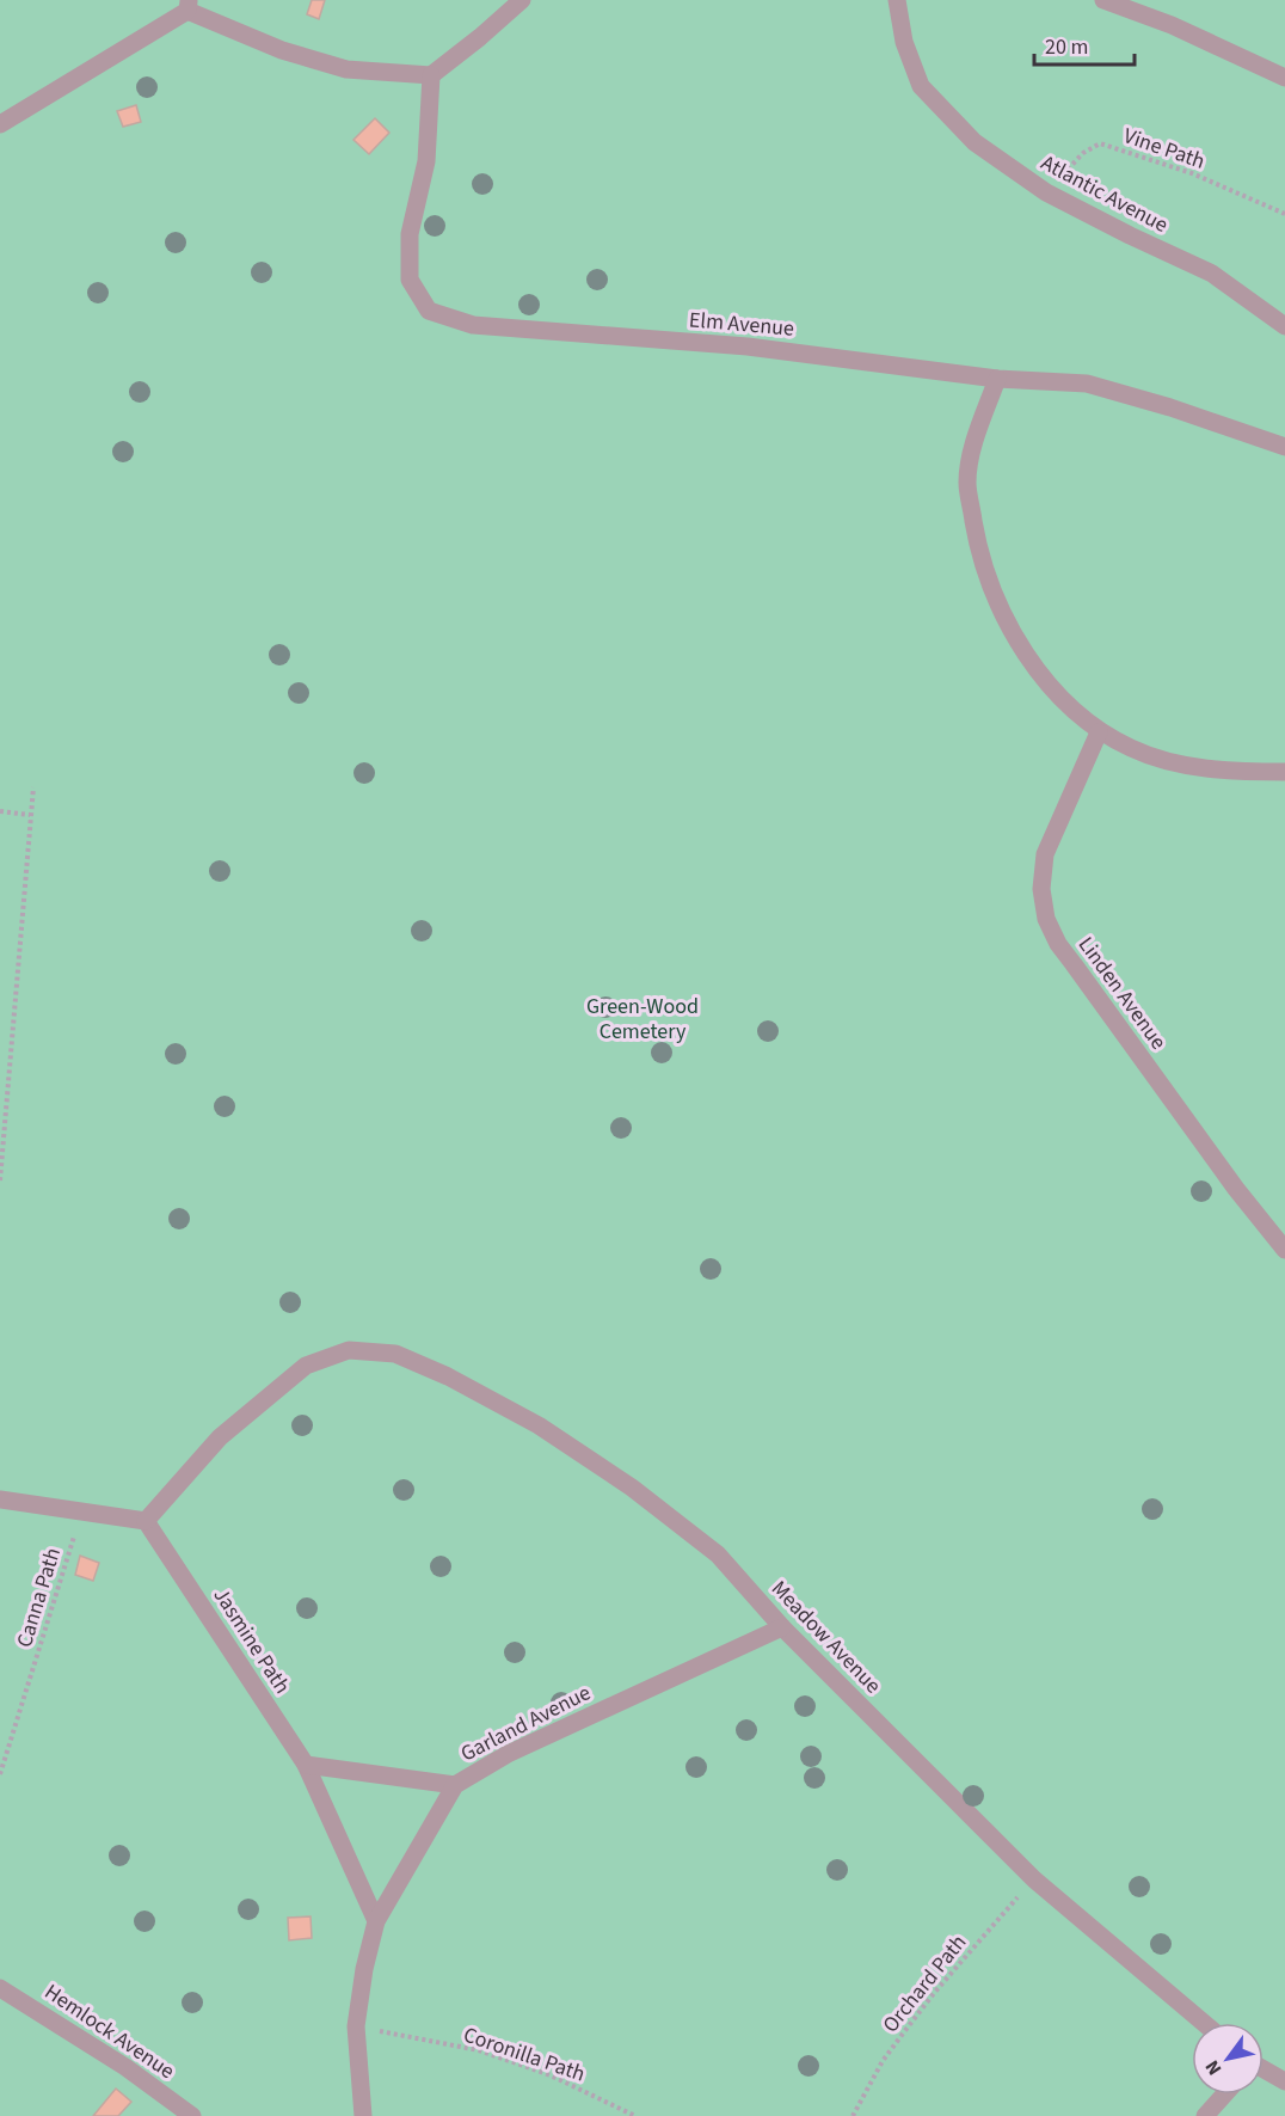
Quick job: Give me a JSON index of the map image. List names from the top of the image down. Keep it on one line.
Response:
{"streets":{"lane":["Atlantic Avenue","Elm Avenue","Linden Avenue","Meadow Avenue","Jasmine Path","Garland Avenue","Hemlock Avenue"],"path":["Vine Path","Canna Path","Orchard Path","Coronilla Path"]},"crossings":[["Vine Path","Atlantic Avenue"],["Meadow Avenue","Jasmine Path"],["Meadow Avenue","Garland Avenue"],["Meadow Avenue","Orchard Path"],["Jasmine Path","Garland Avenue"],["Garland Avenue","Coronilla Path"]],"parks":["Green-Wood Cemetery"],"scale_bar":"20 m","north":"bottom left"}
